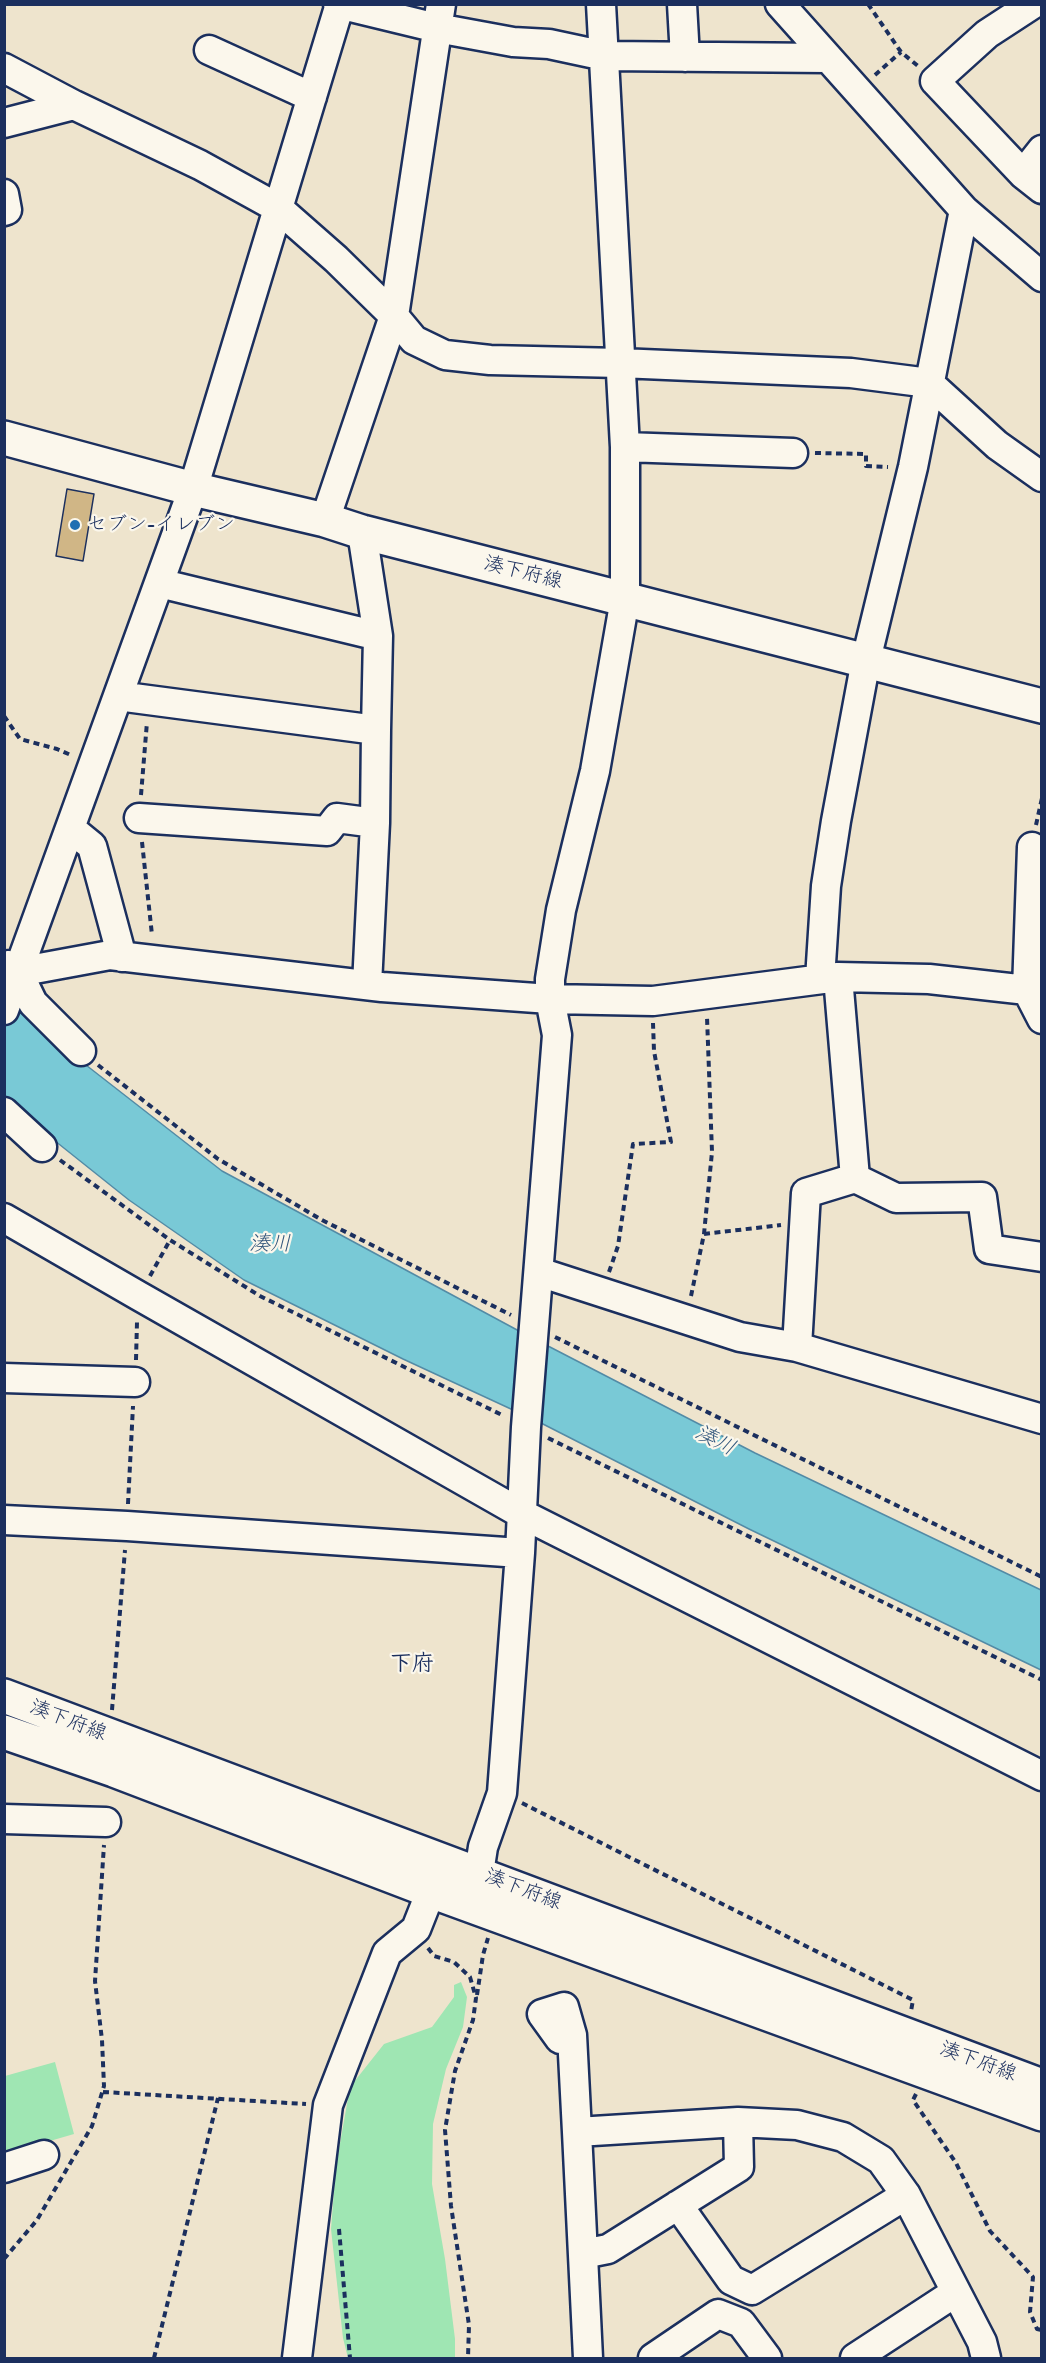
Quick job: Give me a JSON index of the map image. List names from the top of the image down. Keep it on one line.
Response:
{"streets":{"main road":["湊下府線"]},"districts":["下府"],"water":["湊川"],"places":["セブン-イレブン"]}
